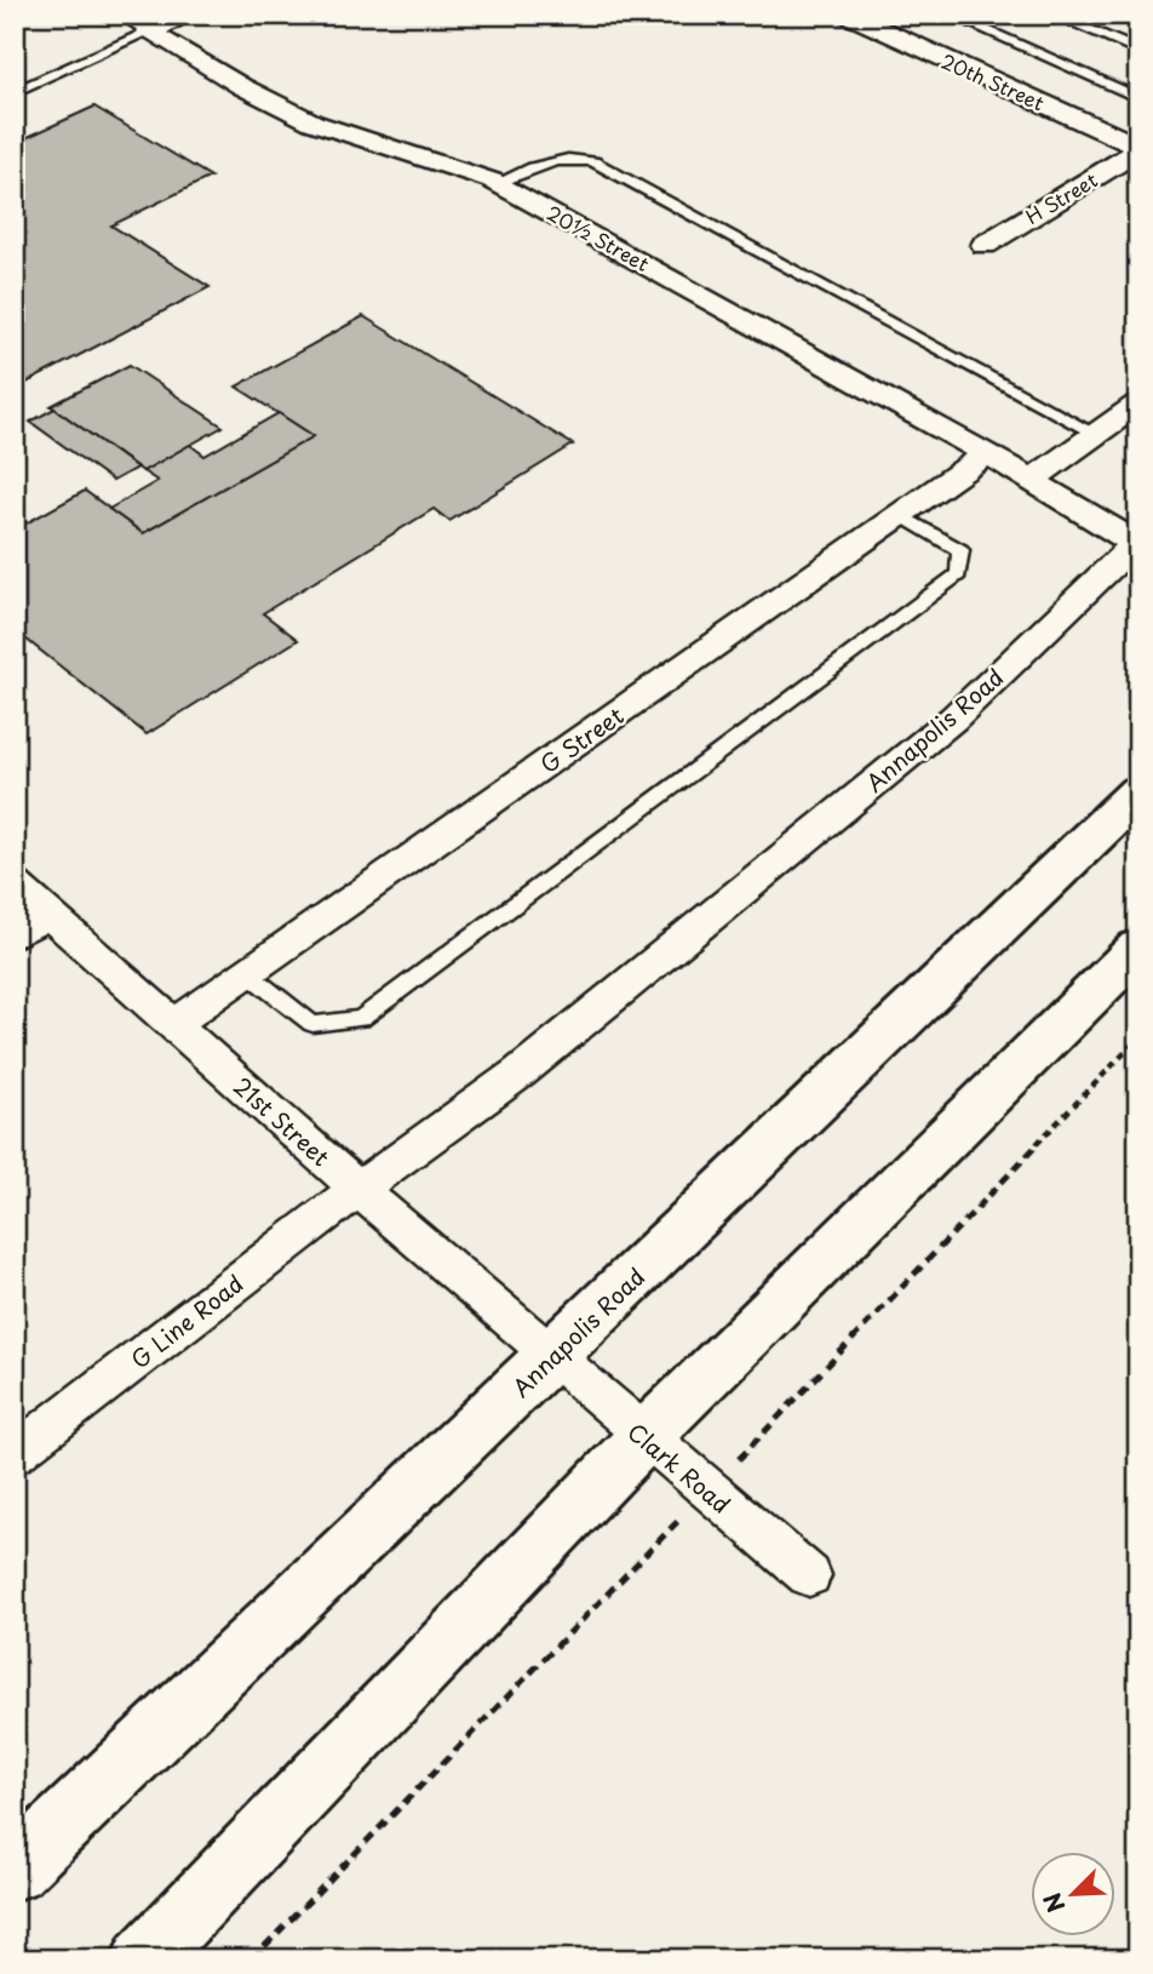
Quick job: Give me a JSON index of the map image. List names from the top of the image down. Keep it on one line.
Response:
{"streets":{"main road":["Annapolis Road"],"street":["20th Street","H Street","20½ Street","G Street","21st Street","G Line Road","Clark Road"]},"crossings":[["20th Street","H Street"],["20½ Street","Annapolis Road"],["20½ Street","G Street"],["Annapolis Road","21st Street"],["Annapolis Road","G Line Road"],["Annapolis Road","Clark Road"],["G Street","21st Street"],["21st Street","G Line Road"],["21st Street","Clark Road"]],"north":"bottom left"}
